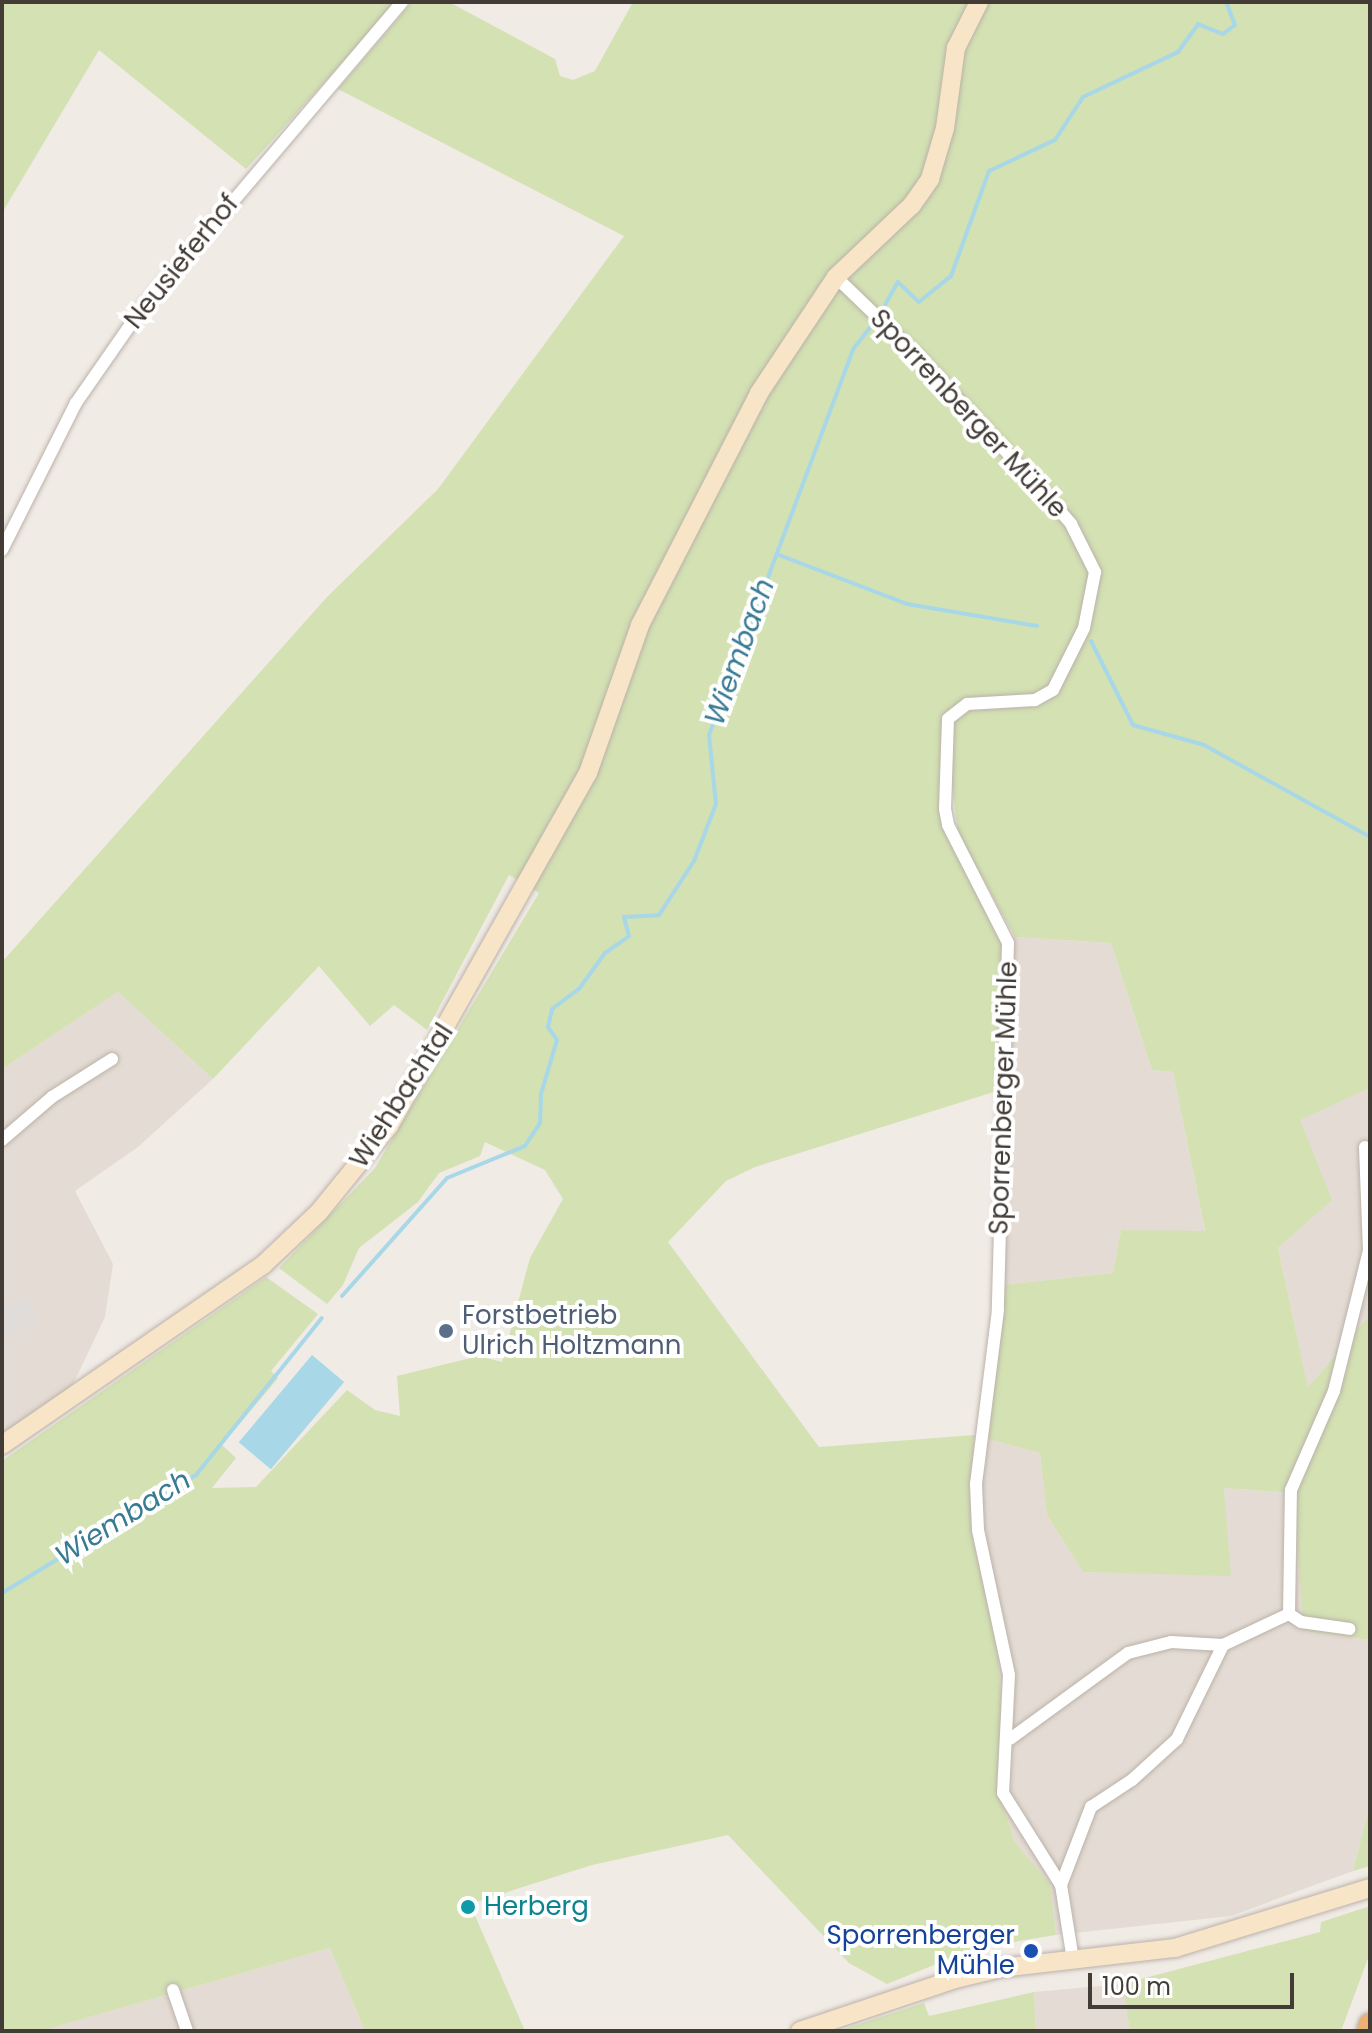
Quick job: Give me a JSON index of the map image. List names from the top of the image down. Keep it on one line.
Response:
{"streets":{"main road":["Wiehbachtal"],"street":["Neusieferhof","Sporrenberger Mühle"]},"crossings":[["Sporrenberger Mühle","Wiehbachtal"]],"water":["Wiembach"],"places":["Forstbetrieb Ulrich Holtzmann","Herberg","Sporrenberger Mühle"],"scale_bar":"100 m"}
